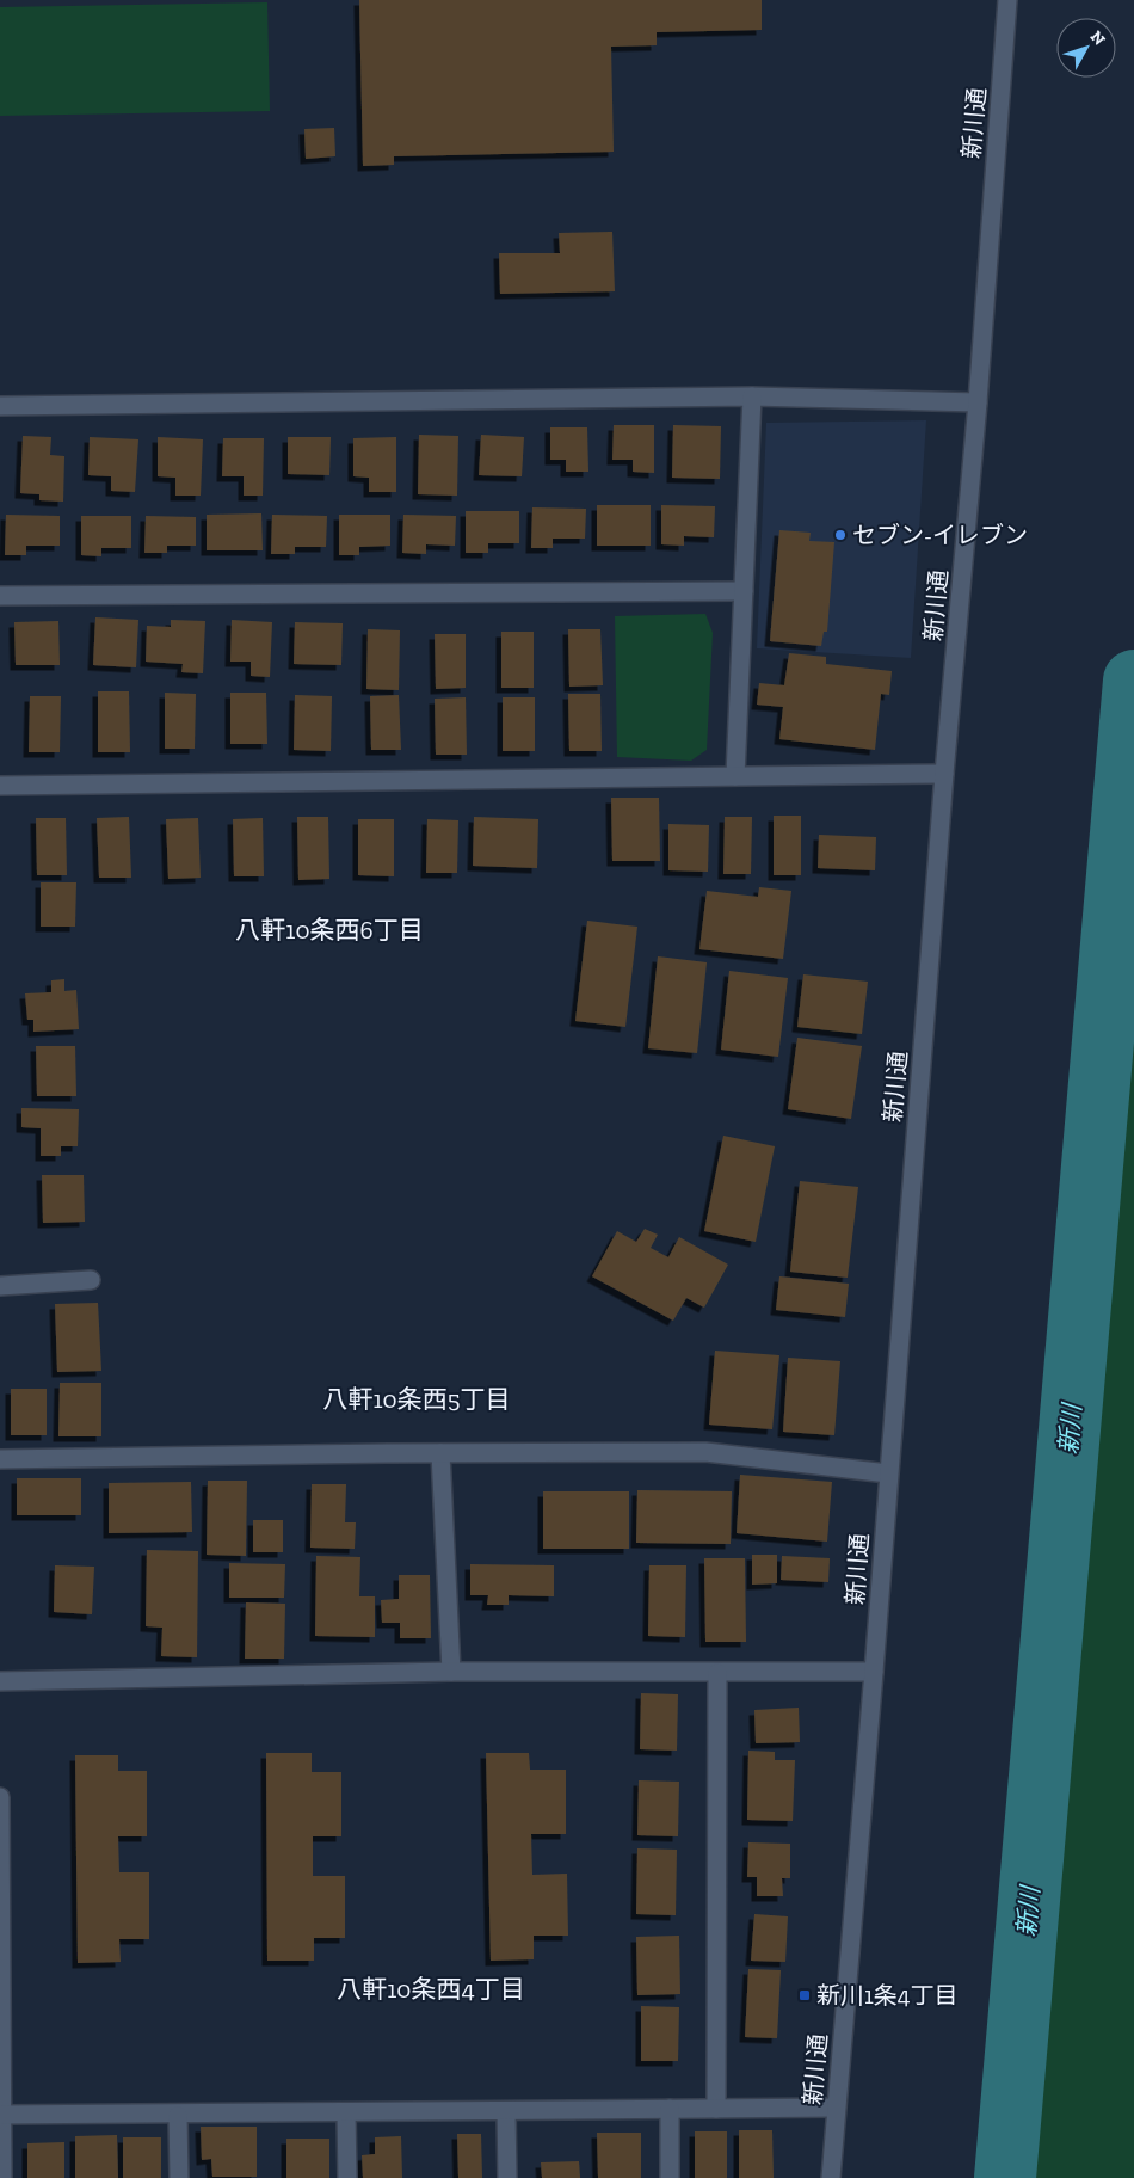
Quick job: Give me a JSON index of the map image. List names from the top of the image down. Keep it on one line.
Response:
{"streets":{"street":["新川通"]},"districts":["八軒10条西6丁目","八軒10条西5丁目","八軒10条西4丁目"],"water":["新川"],"places":{"other":["セブン-イレブン"],"transit":["新川1条4丁目"]},"north":"top right"}
